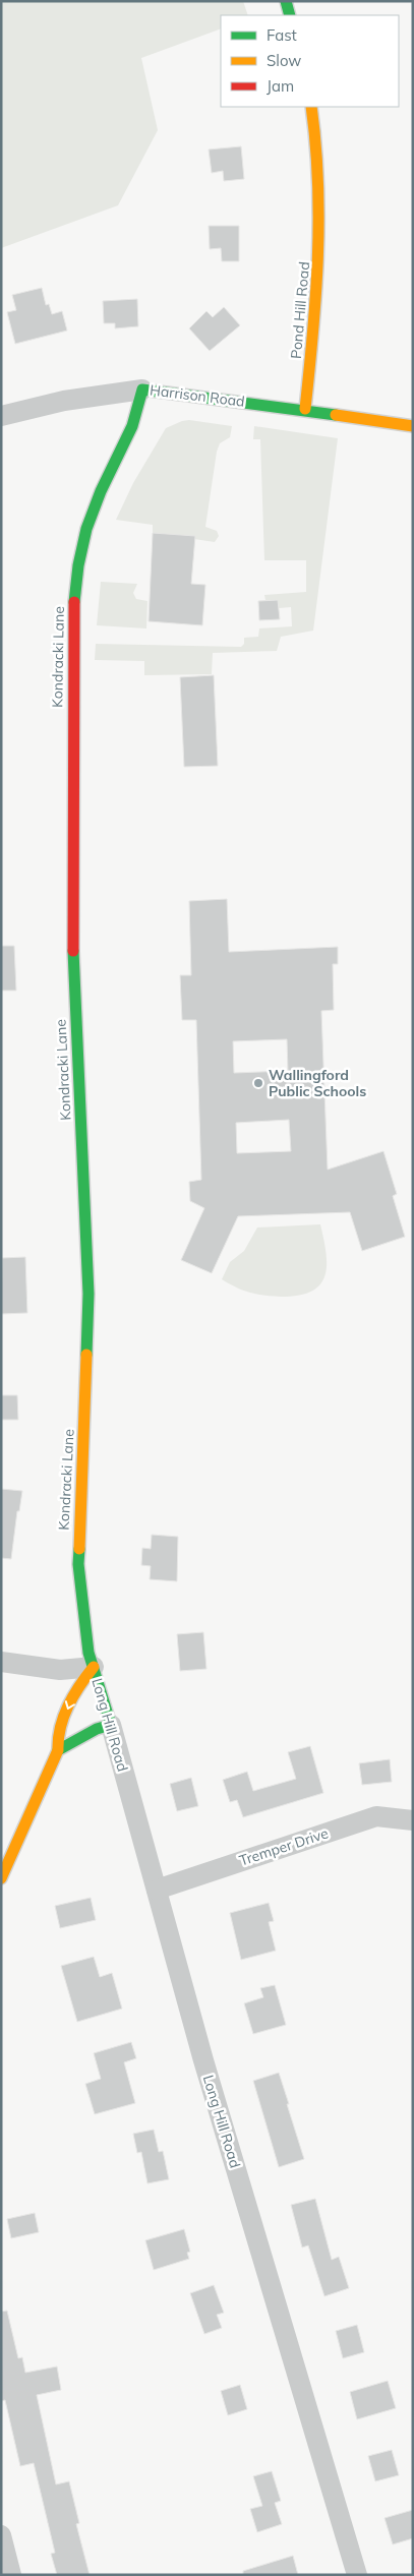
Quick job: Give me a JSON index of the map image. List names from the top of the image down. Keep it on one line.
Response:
{"streets":{"main road":["Pond Hill Road","Harrison Road","Kondracki Lane","Long Hill Road"],"street":["Tremper Drive"]},"crossings":[["Pond Hill Road","Harrison Road"],["Harrison Road","Kondracki Lane"],["Kondracki Lane","Long Hill Road"],["Long Hill Road","Tremper Drive"]],"places":["Wallingford Public Schools"],"legend":["Fast","Slow","Jam"]}
